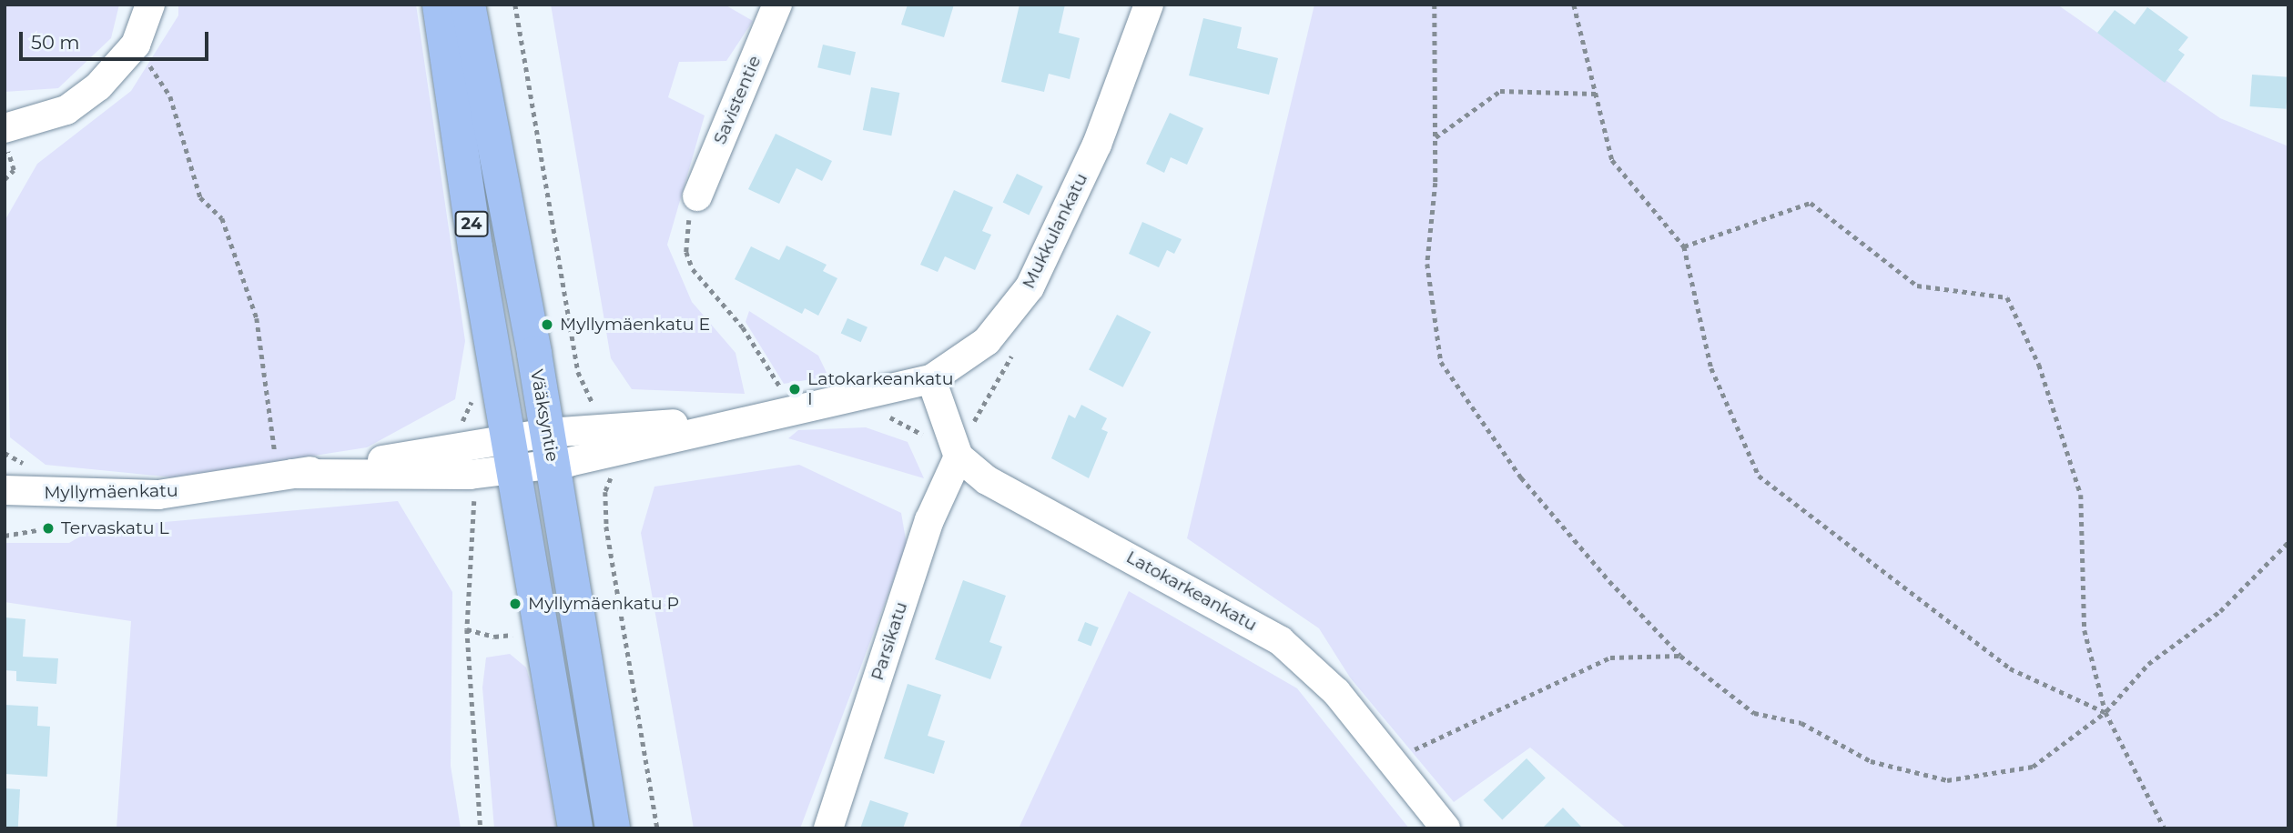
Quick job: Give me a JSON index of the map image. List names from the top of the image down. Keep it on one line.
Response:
{"streets":{"highway":["24","Vääksyntie"],"street":["Savistentie","Mukkulankatu","Myllymäenkatu","Latokarkeankatu","Parsikatu"]},"crossings":[["24","Myllymäenkatu"],["Mukkulankatu","Vääksyntie"],["Mukkulankatu","Myllymäenkatu"],["Vääksyntie","Myllymäenkatu"],["Latokarkeankatu","Parsikatu"]],"places":["Myllymäenkatu E","Latokarkeankatu I","Tervaskatu L","Myllymäenkatu P"],"scale_bar":"50 m"}
